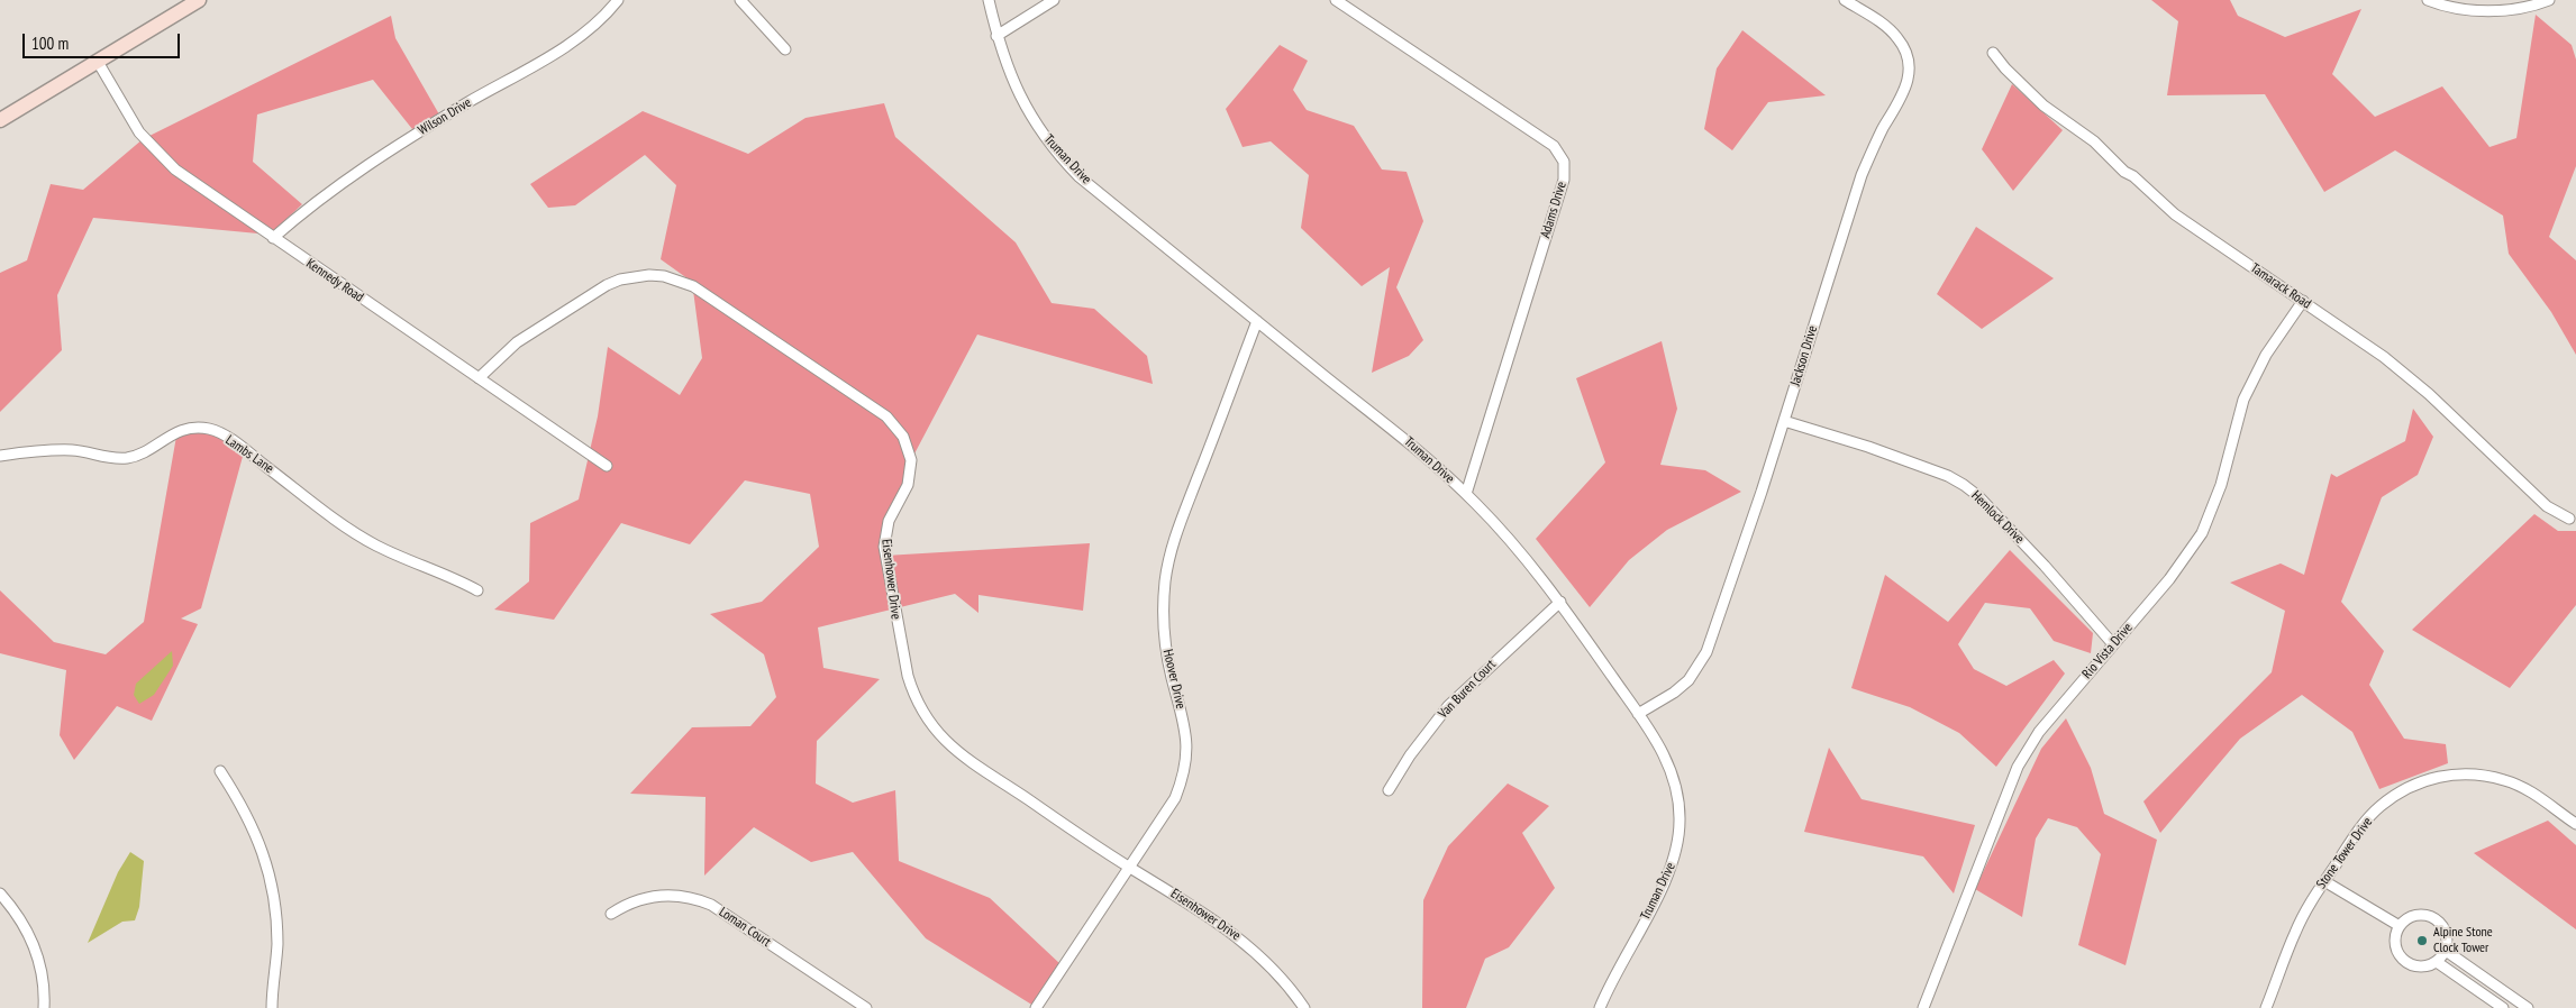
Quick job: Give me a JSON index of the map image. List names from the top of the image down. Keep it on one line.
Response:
{"streets":{"street":["Wilson Drive","Truman Drive","Adams Drive","Kennedy Road","Tamarack Road","Jackson Drive","Lambs Lane","Hemlock Drive","Eisenhower Drive","Rio Vista Drive","Hoover Drive","Van Buren Court","Stone Tower Drive","Loman Court"]},"crossings":[["Wilson Drive","Kennedy Road"],["Truman Drive","Adams Drive"],["Truman Drive","Jackson Drive"],["Truman Drive","Hoover Drive"],["Truman Drive","Van Buren Court"],["Kennedy Road","Eisenhower Drive"],["Tamarack Road","Rio Vista Drive"],["Jackson Drive","Hemlock Drive"],["Hemlock Drive","Rio Vista Drive"],["Eisenhower Drive","Hoover Drive"]],"places":["Alpine Stone Clock Tower"],"scale_bar":"100 m"}
